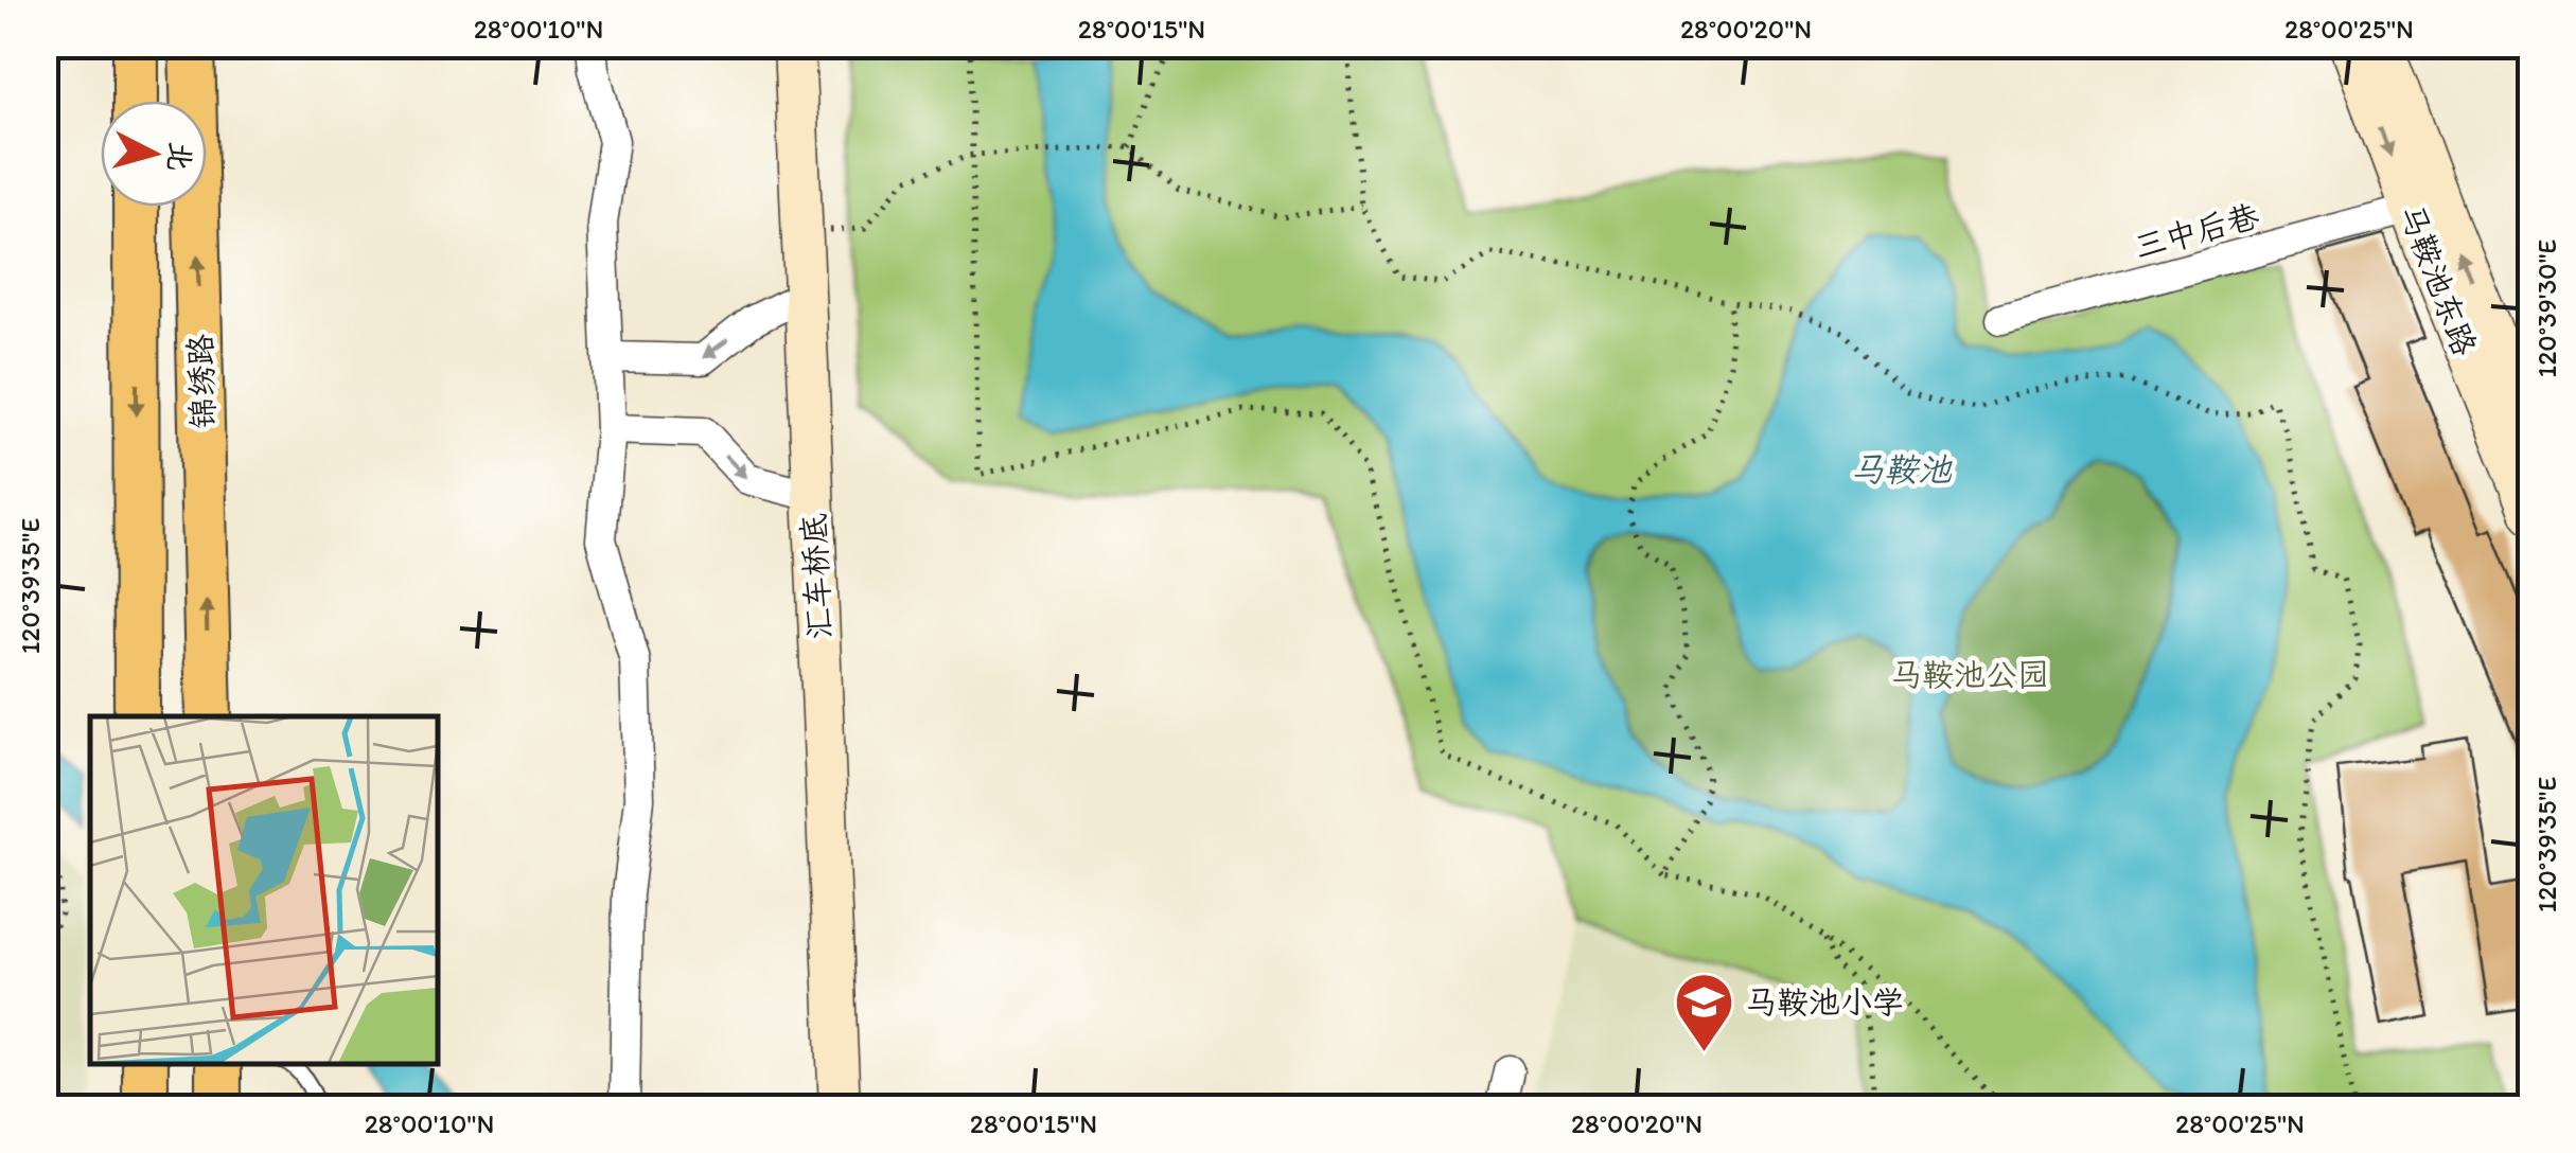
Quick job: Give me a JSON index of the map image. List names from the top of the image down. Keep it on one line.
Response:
{"streets":{"main road":["锦绣路"],"street":["三中后巷","马鞍池东路","汇车桥底"]},"crossings":[["三中后巷","马鞍池东路"]],"water":["马鞍池"],"parks":["马鞍池公园"],"places":{"school or university":["马鞍池小学"]},"north":"right","coordinates":["28°00'10\"N","28°00'15\"N","28°00'20\"N","28°00'25\"N","120°39'30\"E","120°39'35\"E"]}
